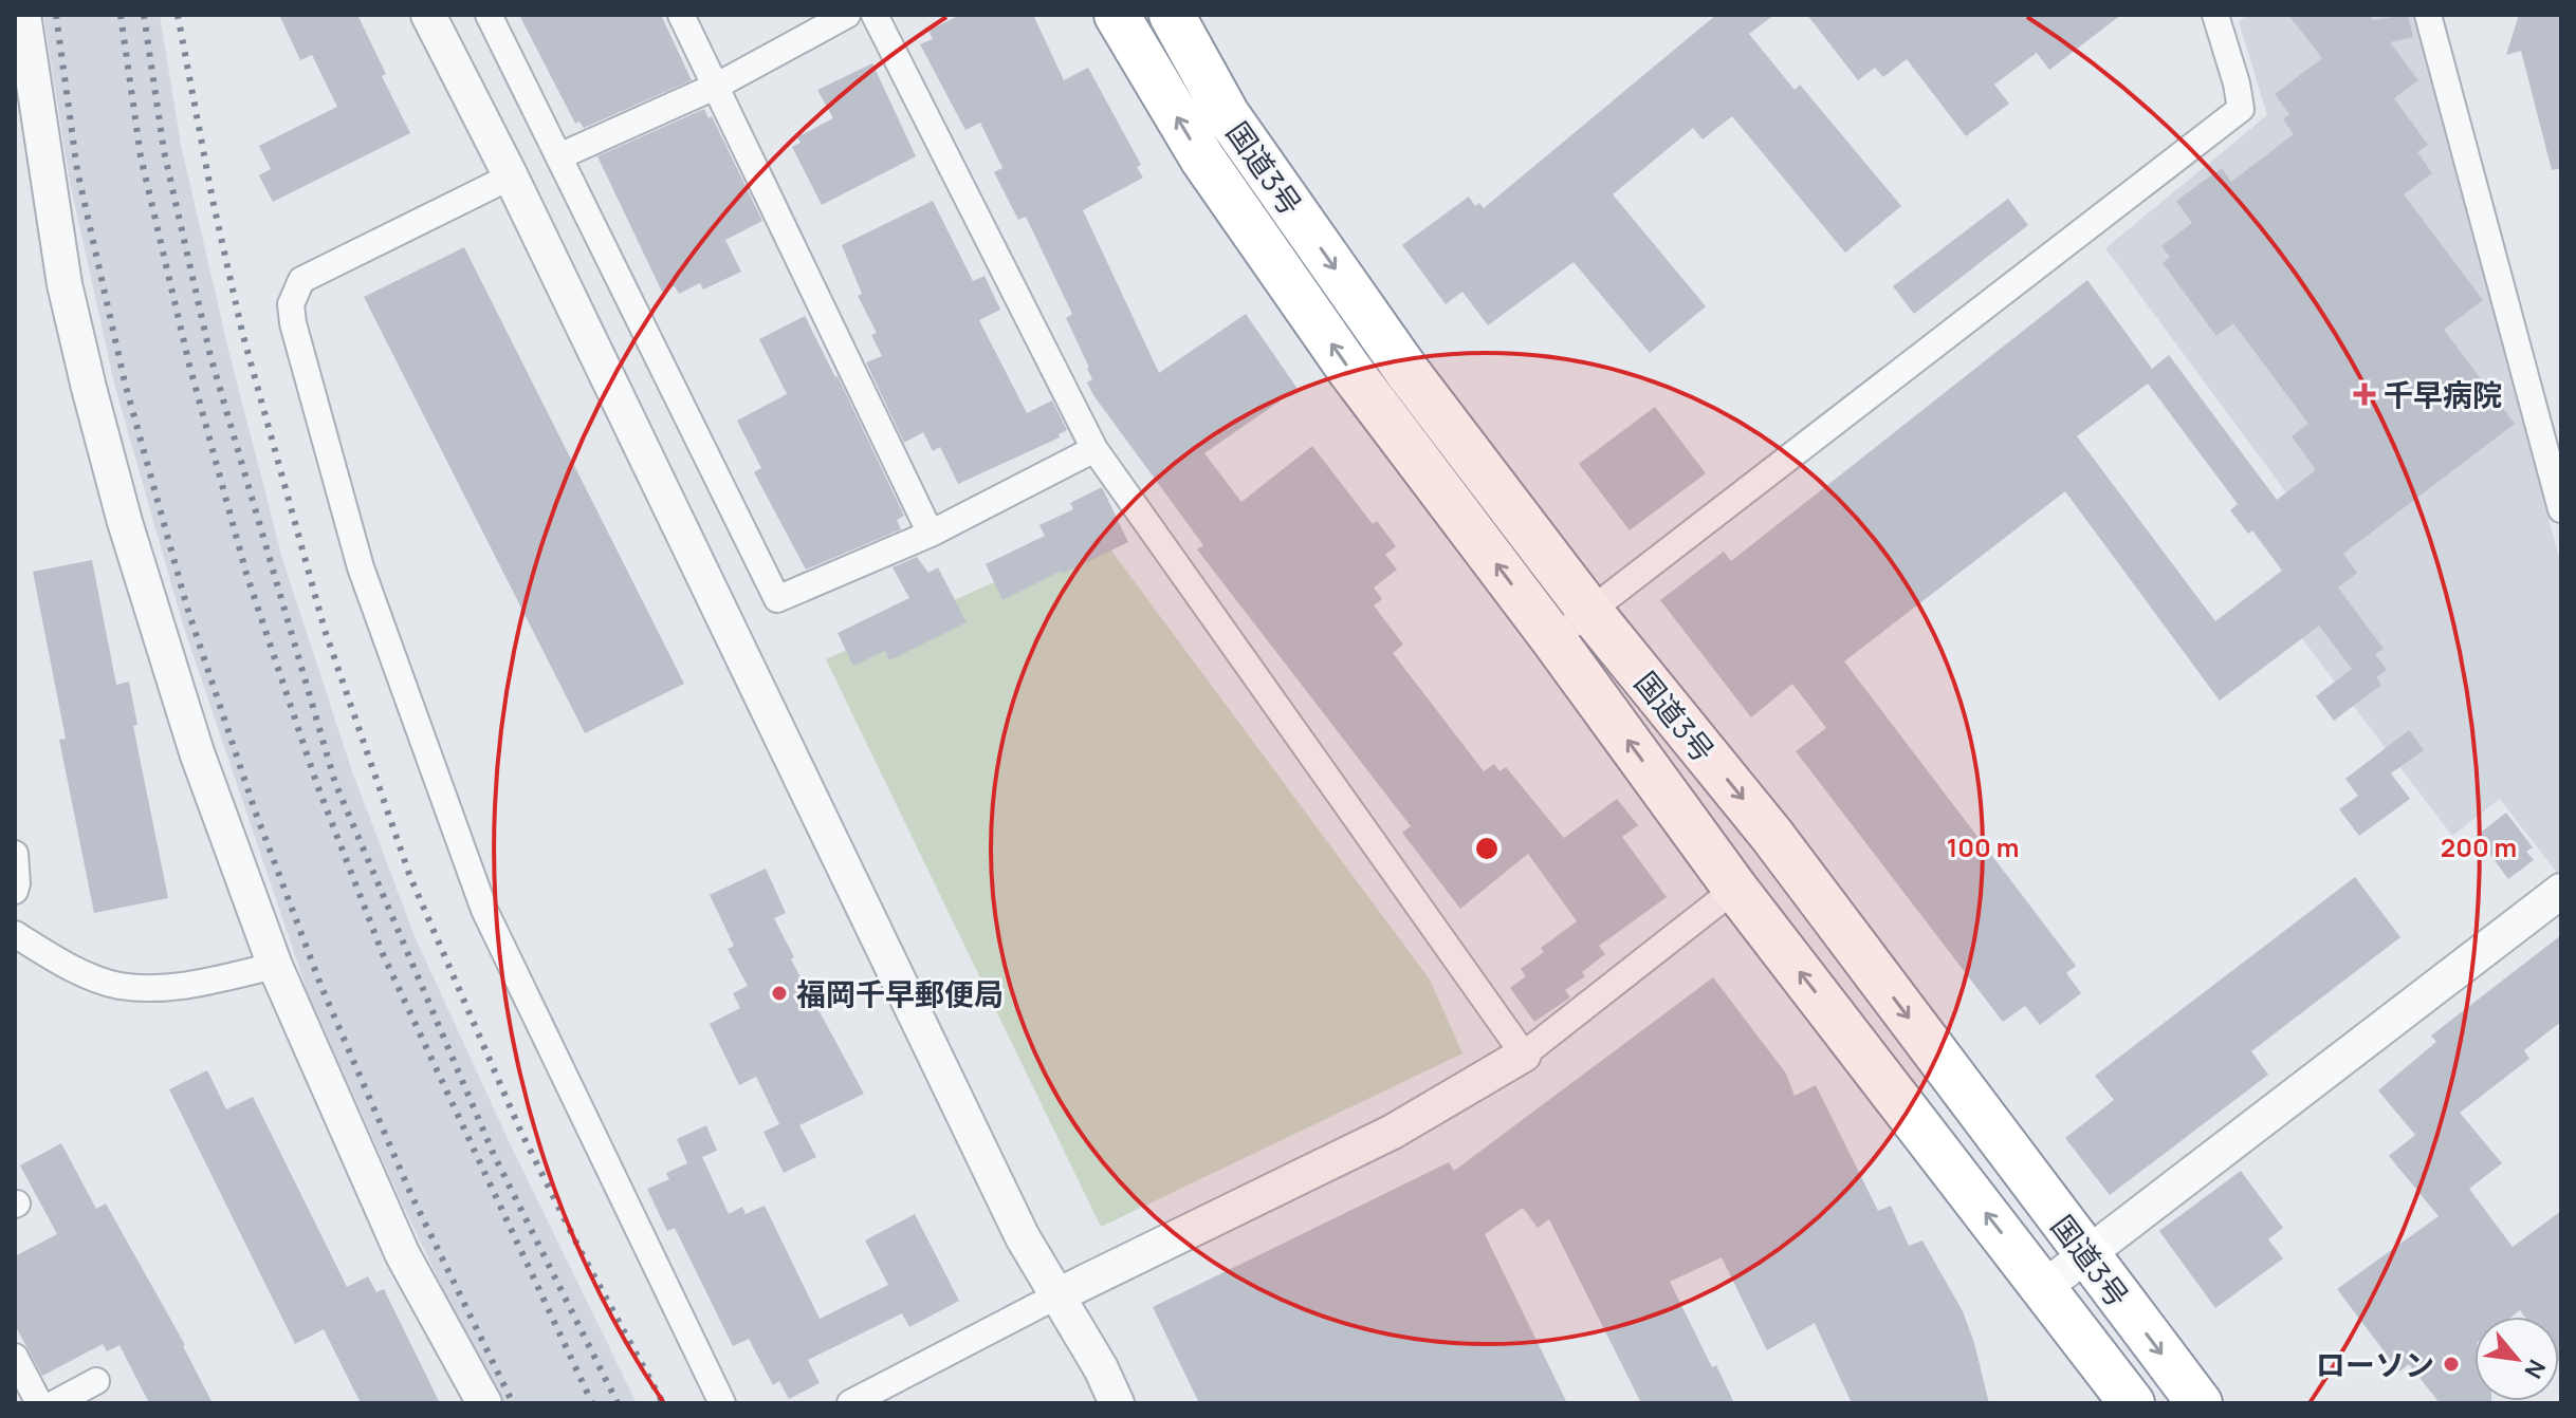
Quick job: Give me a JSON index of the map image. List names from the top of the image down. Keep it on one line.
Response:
{"streets":{"highway":["国道3号"]},"places":{"health":["千早病院"],"other":["福岡千早郵便局","ローソン"]},"north":"bottom right","rings":["100 m","200 m"]}
